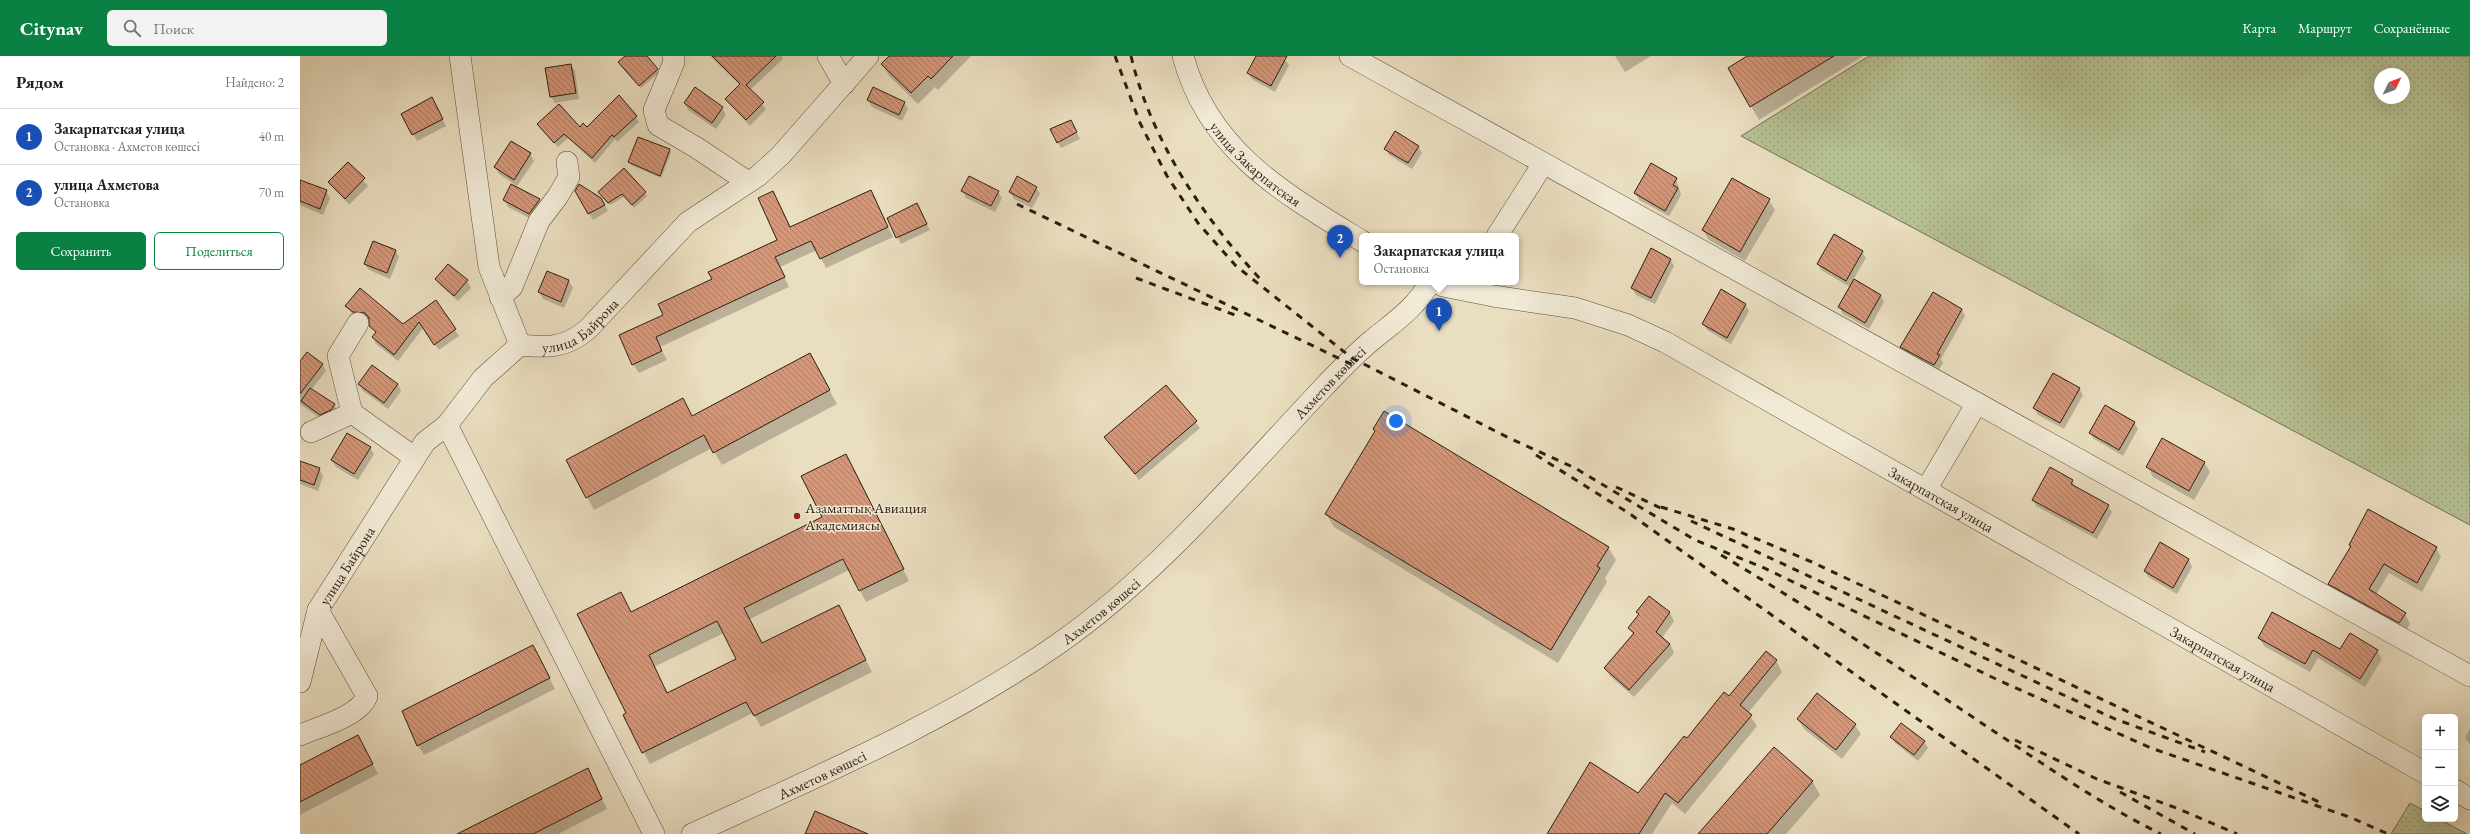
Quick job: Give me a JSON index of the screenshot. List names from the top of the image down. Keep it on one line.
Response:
{"streets":{"street":["улица Закарпатская","улица Байрона","Ахметов көшесі","Закарпатская улица"]},"places":["Азаматтық Авиация Академиясы"],"north":"top right","page":{"header":"Citynav","search":"Поиск","nav":["Карта","Маршрут","Сохранённые"],"heading":["Рядом","Найдено: 2"],"list":[{"mark":"1","name":"Закарпатская улица","note":"Остановка · Ахметов көшесі","value":"40 m"},{"mark":"2","name":"улица Ахметова","note":"Остановка","value":"70 m"}],"buttons":["Сохранить","Поделиться"],"pins":["2","1"],"popup":["Закарпатская улица","Остановка"],"map_buttons":["+","−"]}}
